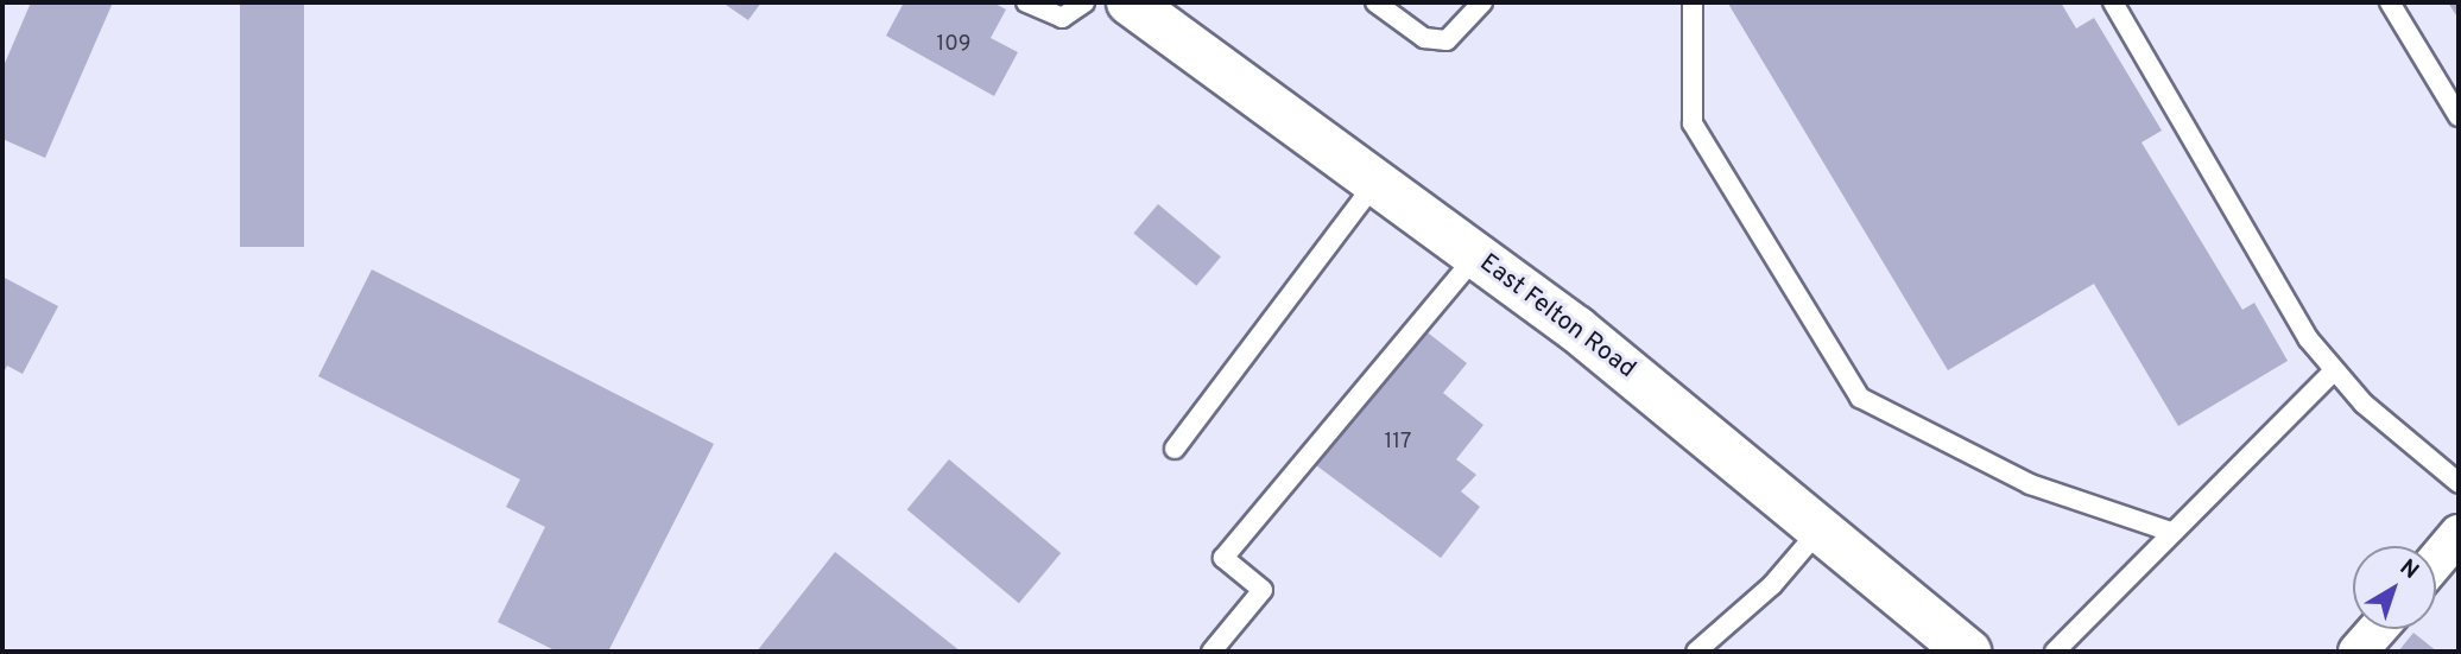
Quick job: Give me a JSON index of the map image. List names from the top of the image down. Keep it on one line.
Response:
{"streets":{"street":["East Felton Road"]},"house_numbers":["109","117"],"north":"top right"}
